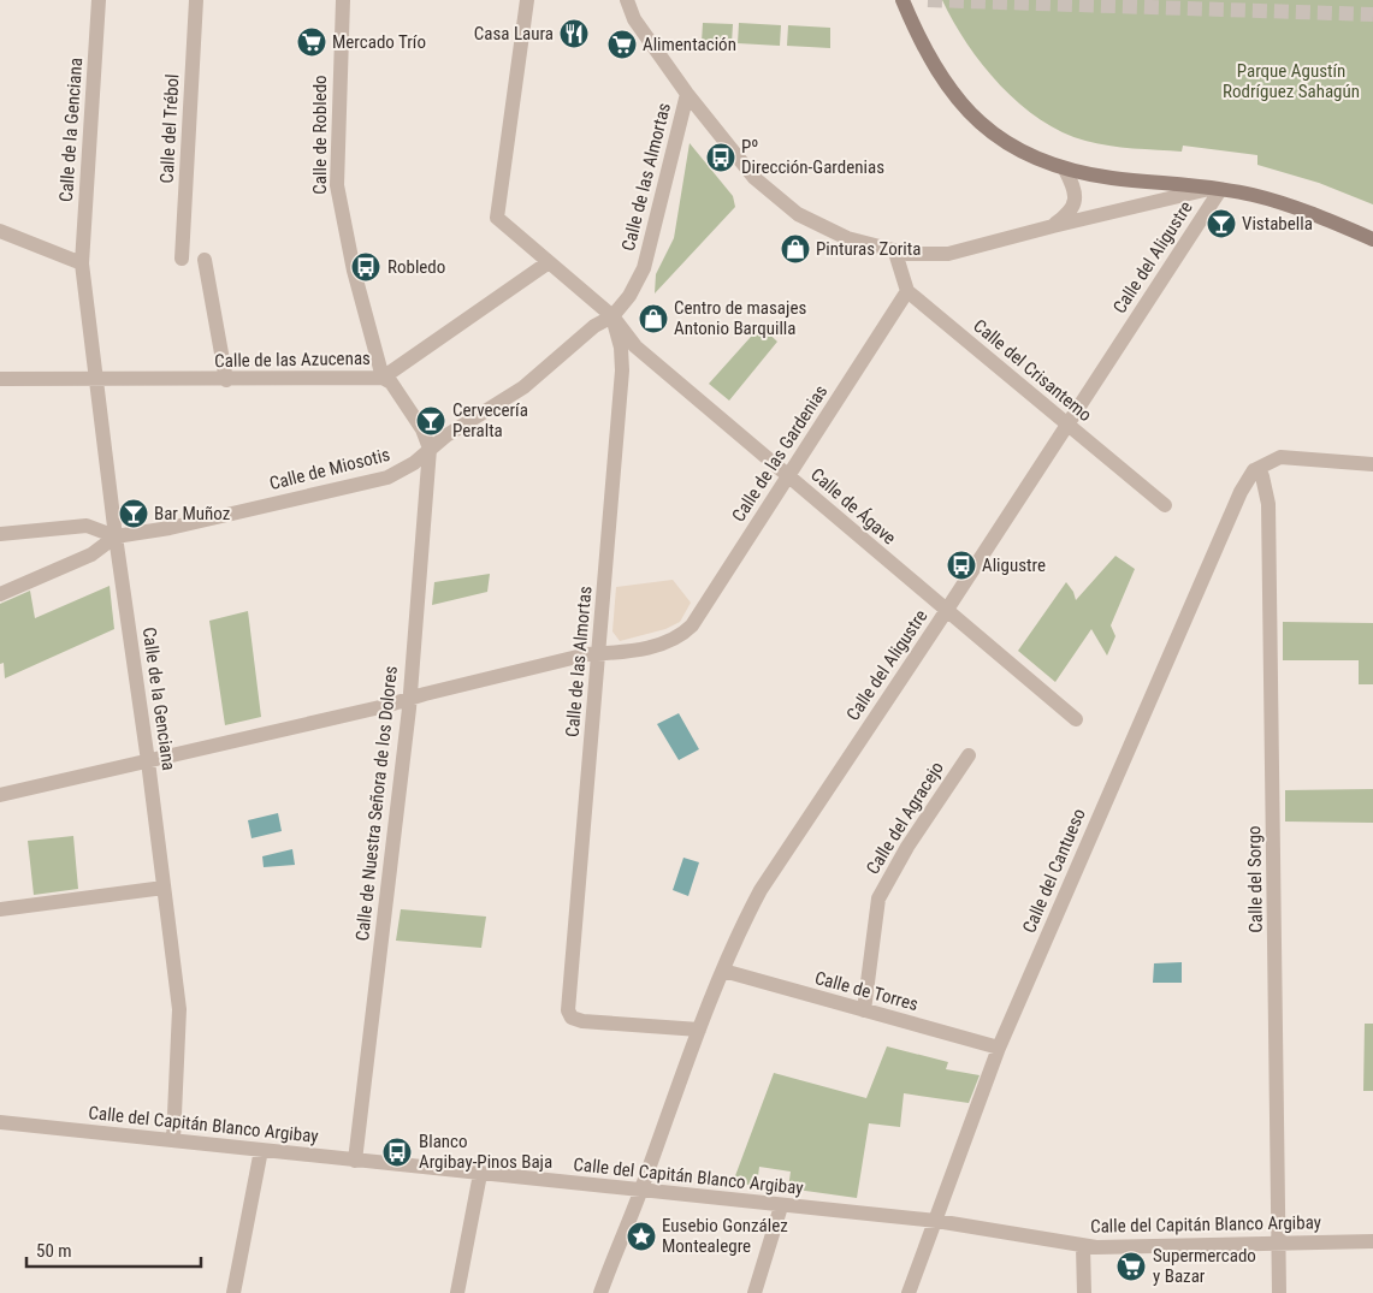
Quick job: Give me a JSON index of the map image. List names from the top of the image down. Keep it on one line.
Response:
{"streets":{"street":["Calle del Trébol","Calle de la Genciana","Calle de Robledo","Calle de las Almortas","Calle del Aligustre","Calle de las Azucenas","Calle del Crisantemo","Calle de las Gardenias","Calle de Miosotis","Calle de Ágave","Calle de Nuestra Señora de los Dolores","Calle del Agracejo","Calle del Cantueso","Calle del Sorgo","Calle de Torres","Calle del Capitán Blanco Argibay"]},"crossings":[["Calle de la Genciana","Calle de las Azucenas"],["Calle de la Genciana","Calle de Miosotis"],["Calle de la Genciana","Calle del Capitán Blanco Argibay"],["Calle de Robledo","Calle de las Azucenas"],["Calle de las Almortas","Calle del Aligustre"],["Calle de las Almortas","Calle de las Gardenias"],["Calle de las Almortas","Calle de Miosotis"],["Calle de las Almortas","Calle de Ágave"],["Calle del Aligustre","Calle del Crisantemo"],["Calle del Aligustre","Calle de Ágave"],["Calle del Aligustre","Calle de Torres"],["Calle del Aligustre","Calle del Capitán Blanco Argibay"],["Calle de las Azucenas","Calle de Ágave"],["Calle del Crisantemo","Calle de las Gardenias"],["Calle de las Gardenias","Calle de Ágave"],["Calle de Miosotis","Calle de Ágave"],["Calle de Miosotis","Calle de Nuestra Señora de los Dolores"],["Calle de Nuestra Señora de los Dolores","Calle del Capitán Blanco Argibay"],["Calle del Agracejo","Calle de Torres"],["Calle del Cantueso","Calle del Sorgo"],["Calle del Cantueso","Calle de Torres"],["Calle del Cantueso","Calle del Capitán Blanco Argibay"],["Calle del Sorgo","Calle del Capitán Blanco Argibay"]],"parks":["Parque Agustín Rodríguez Sahagún"],"places":{"restaurant":["Casa Laura"],"supermarket":["Mercado Trío","Alimentación","Supermercado y Bazar"],"bus stop":["Pº Dirección-Gardenias","Robledo","Aligustre","Blanco Argibay-Pinos Baja"],"bar":["Vistabella","Cervecería Peralta","Bar Muñoz"],"shop":["Pinturas Zorita","Centro de masajes Antonio Barquilla"],"place":["Eusebio González Montealegre"]},"scale_bar":"50 m"}
